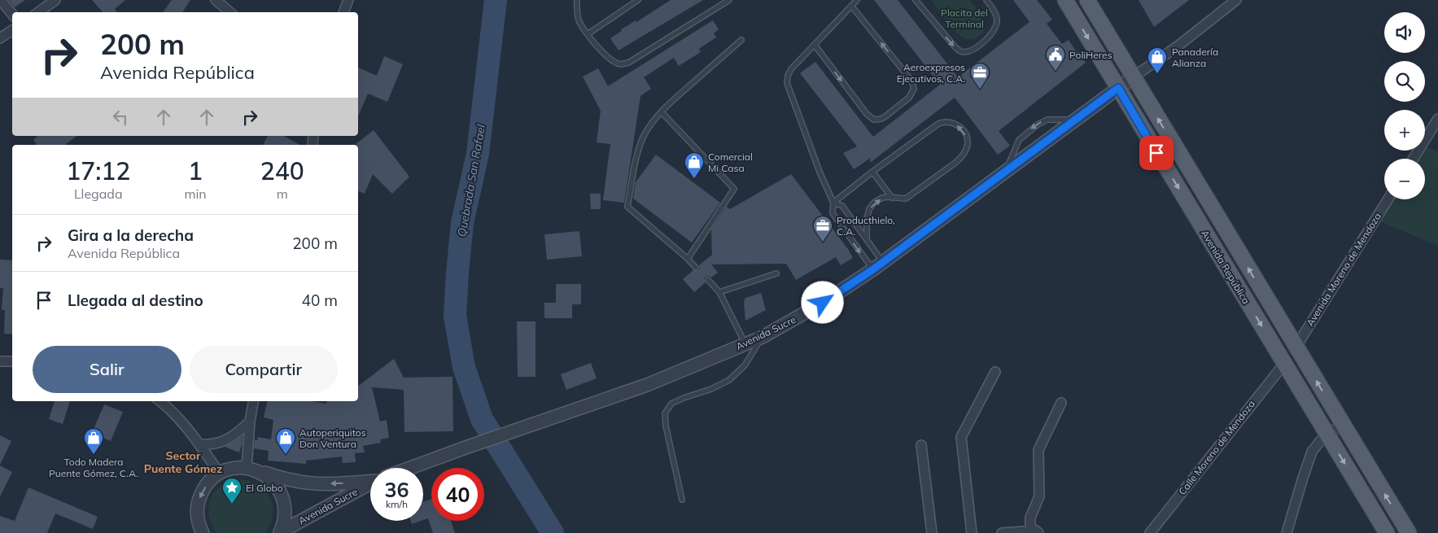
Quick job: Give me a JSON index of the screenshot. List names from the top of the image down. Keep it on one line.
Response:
{"streets":{"main road":["Avenida República"],"street":["Avenida Moreno de Mendoza","Avenida Sucre","Calle Moreno de Mendoza"]},"crossings":[["Avenida República","Avenida Moreno de Mendoza"],["Avenida República","Avenida Sucre"],["Avenida República","Calle Moreno de Mendoza"]],"districts":["Sector Puente Gómez"],"water":["Quebrada San Rafael"],"parks":["Placita del Terminal"],"places":{"public building":["PoliHeres"],"shop":["Panadería Alianza","Comercial Mi Casa","Todo Madera Puente Gómez, C.A.","Autoperiquitos Don Ventura"],"office":["Aeroexpresos Ejecutivos, C.A.","Producthielo, C.A."],"place":["El Globo"]},"page":{"map_buttons":["+","−"],"turn":["200 m","Avenida República"],"eta":["17:12","Llegada","1","min","240","m"],"list":[{"name":"Gira a la derecha","note":"Avenida República","value":"200 m"},{"name":"Llegada al destino","value":"40 m"}],"buttons":["Salir","Compartir"],"speed":"36 km/h","limit":"40"}}
